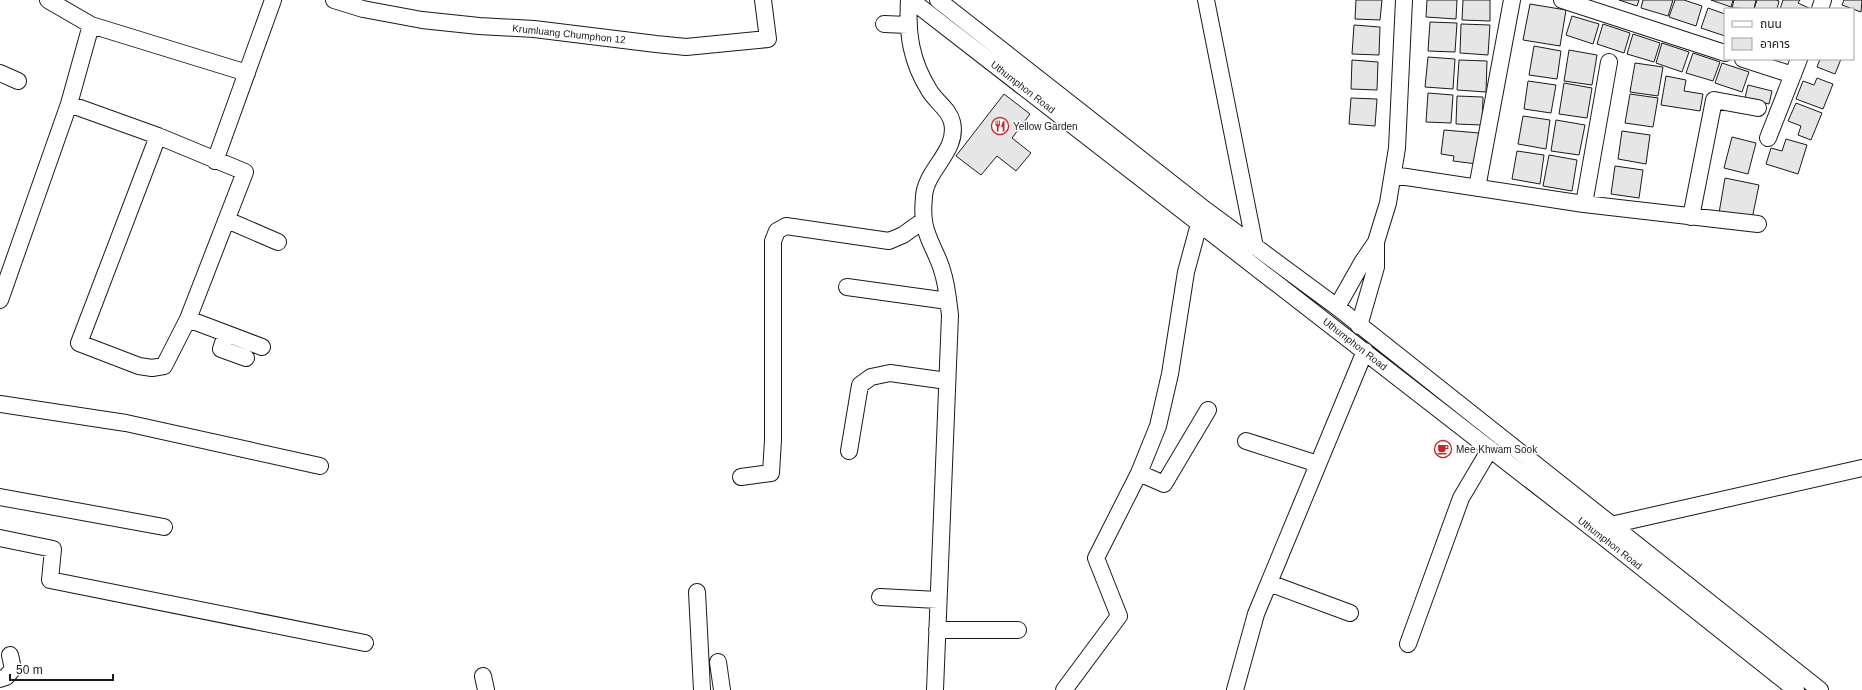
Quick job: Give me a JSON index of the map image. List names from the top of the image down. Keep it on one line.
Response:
{"streets":{"street":["Krumluang Chumphon 12","Uthumphon Road"]},"places":{"restaurant":["Yellow Garden"],"cafe":["Mee Khwam Sook"]},"legend":["ถนน","อาคาร"],"scale_bar":"50 m"}
